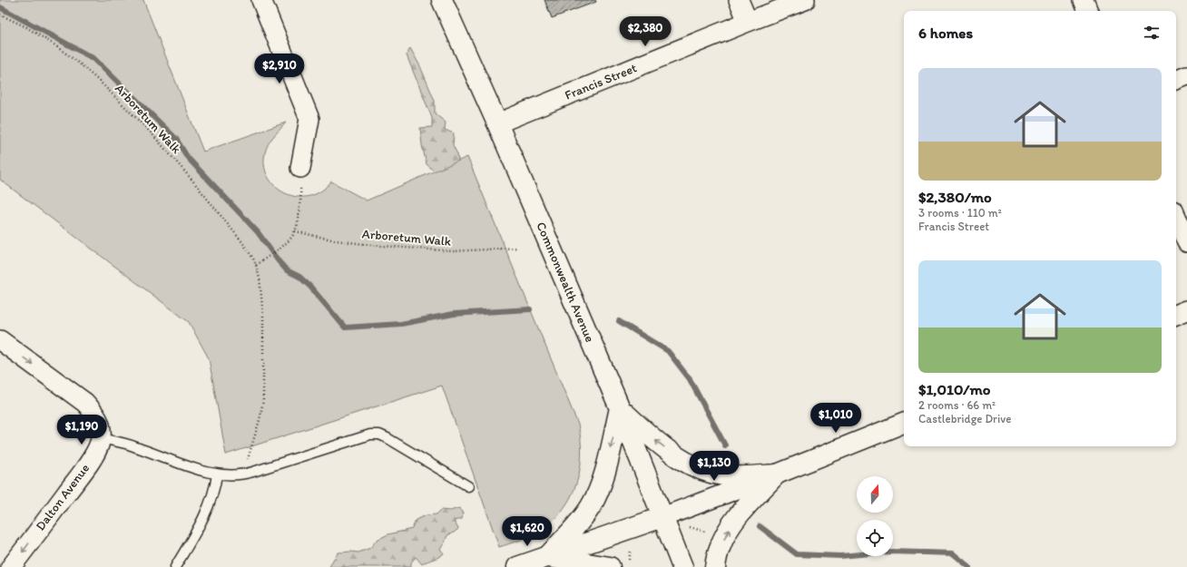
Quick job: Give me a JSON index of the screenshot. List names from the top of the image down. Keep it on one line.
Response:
{"streets":{"main road":["Commonwealth Avenue"],"street":["Francis Street","Dalton Avenue"],"path":["Arboretum Walk"]},"crossings":[["Francis Street","Commonwealth Avenue"]],"one_way":["Dalton Avenue"],"north":"top","page":{"heading":"6 homes","price":["$2,380","$2,910","$1,010","$1,190","$1,130","$1,620"],"list":[{"name":"$2,380/mo","note":"3 rooms · 110 m² · Francis Street"},{"name":"$1,010/mo","note":"2 rooms · 66 m² · Castlebridge Drive"}]}}
